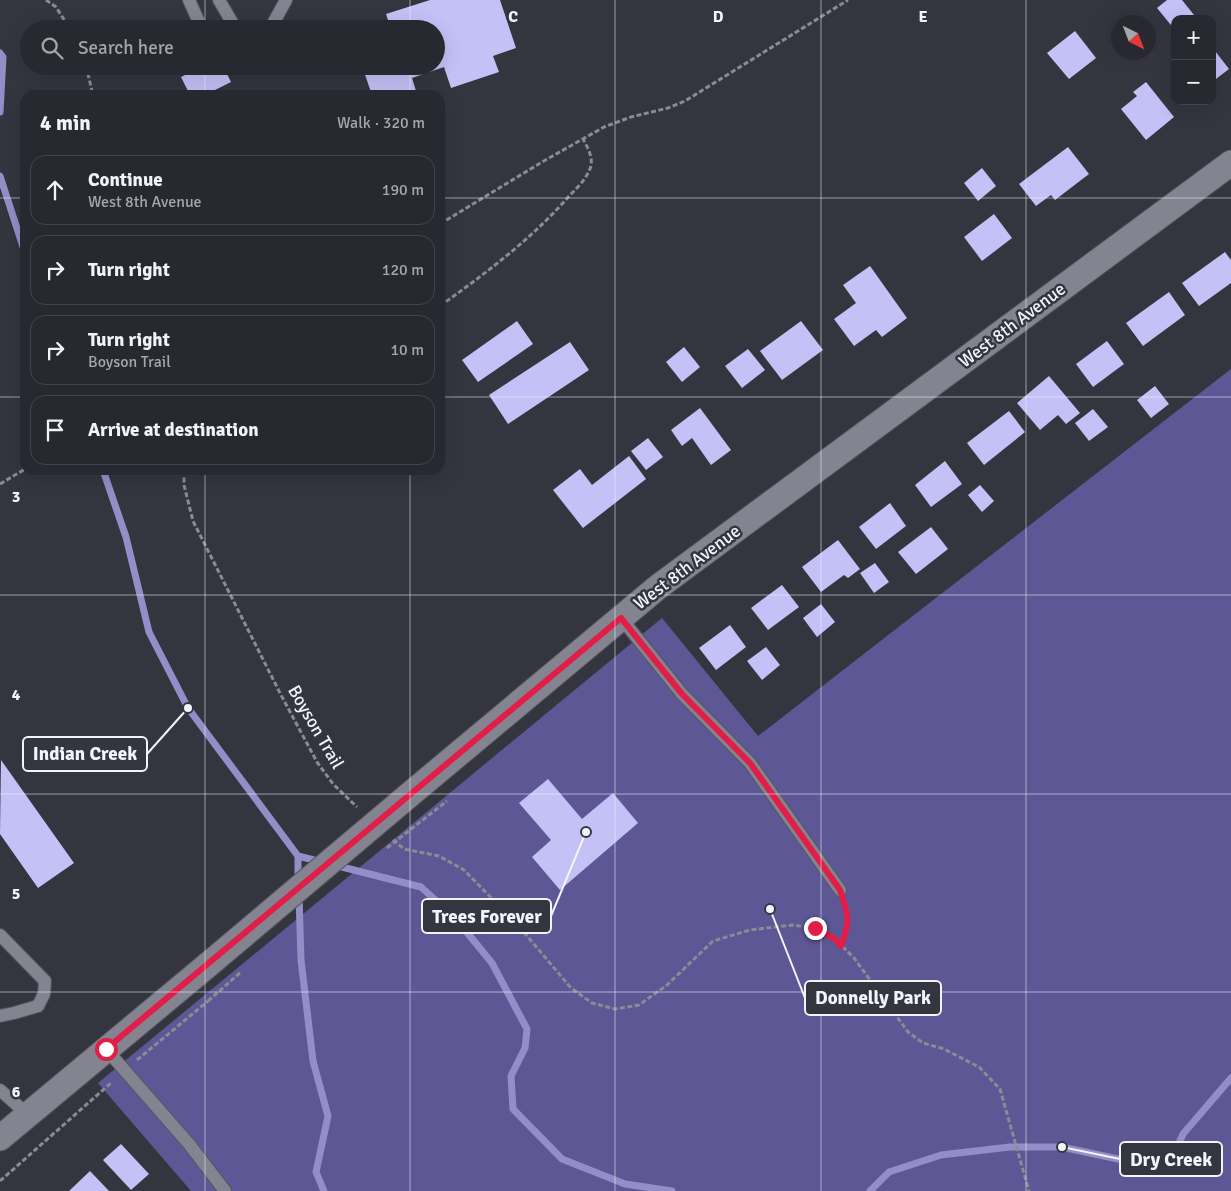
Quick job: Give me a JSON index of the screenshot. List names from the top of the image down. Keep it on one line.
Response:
{"streets":{"street":["West 8th Avenue"],"path":["Boyson Trail"]},"places":["Indian Creek","Trees Forever","Donnelly Park","Dry Creek"],"north":"bottom right","page":{"map_buttons":["+","−"],"search":"Search here","heading":["4 min","Walk · 320 m"],"list":[["Continue","West 8th Avenue","190 m"],["Turn right","120 m"],["Turn right","Boyson Trail","10 m"],"Arrive at destination"]},"grid":{"columns":["C","D","E"],"rows":["3","4","5","6"]}}
